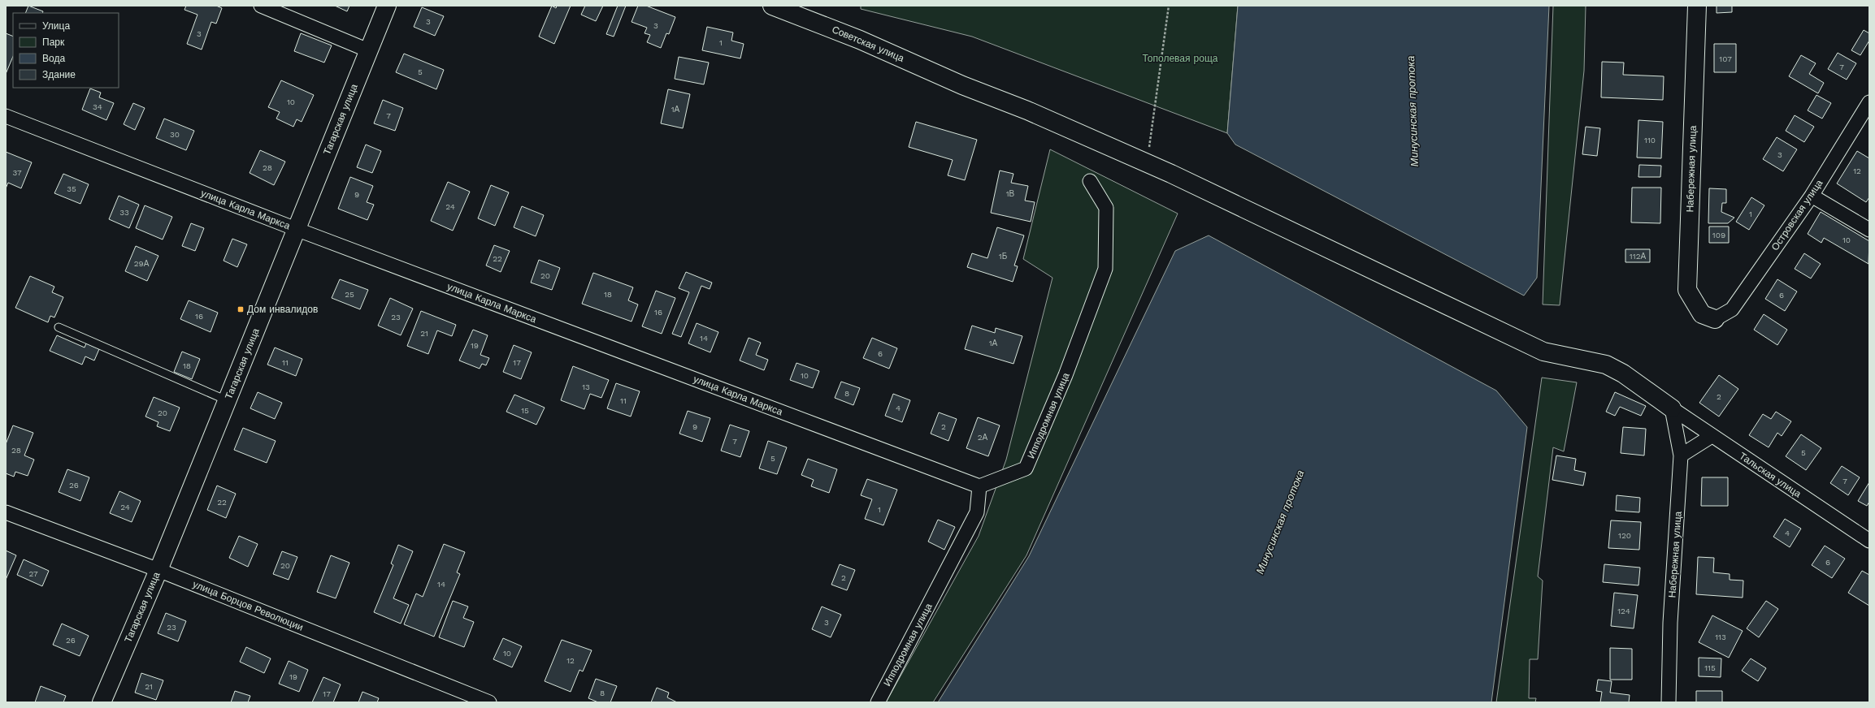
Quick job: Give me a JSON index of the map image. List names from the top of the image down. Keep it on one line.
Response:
{"streets":{"street":["Советская улица","Тагарская улица","Набережная улица","улица Карла Маркса","Островская улица","Ипподромная улица","Тальская улица","улица Борцов Революции"]},"crossings":[["Советская улица","Набережная улица"],["Советская улица","Тальская улица"],["Тагарская улица","улица Карла Маркса"],["Тагарская улица","улица Борцов Революции"],["Набережная улица","Островская улица"],["Набережная улица","Тальская улица"],["улица Карла Маркса","Ипподромная улица"]],"water":["Минусинская протока"],"parks":["Тополевая роща"],"places":{"transit":["Дом инвалидов"]},"house_numbers":["3","3","3","1","107","7","5","10","34","1А","7","30","110","3","28","12","37","35","1В","9","24","33","1","109","10","1Б","112А","22","29А","20","25","18","6","16","16","23","21","14","1А","19","6","11","17","18","10","13","8","2","11","4","15","20","9","2","2А","7","28","5","5","7","26","22","24","1","4","120","6","20","27","2","14","124","3","23","113","26","10","12","115","19","21","8","17"],"legend":["Улица","Парк","Вода","Здание"]}
